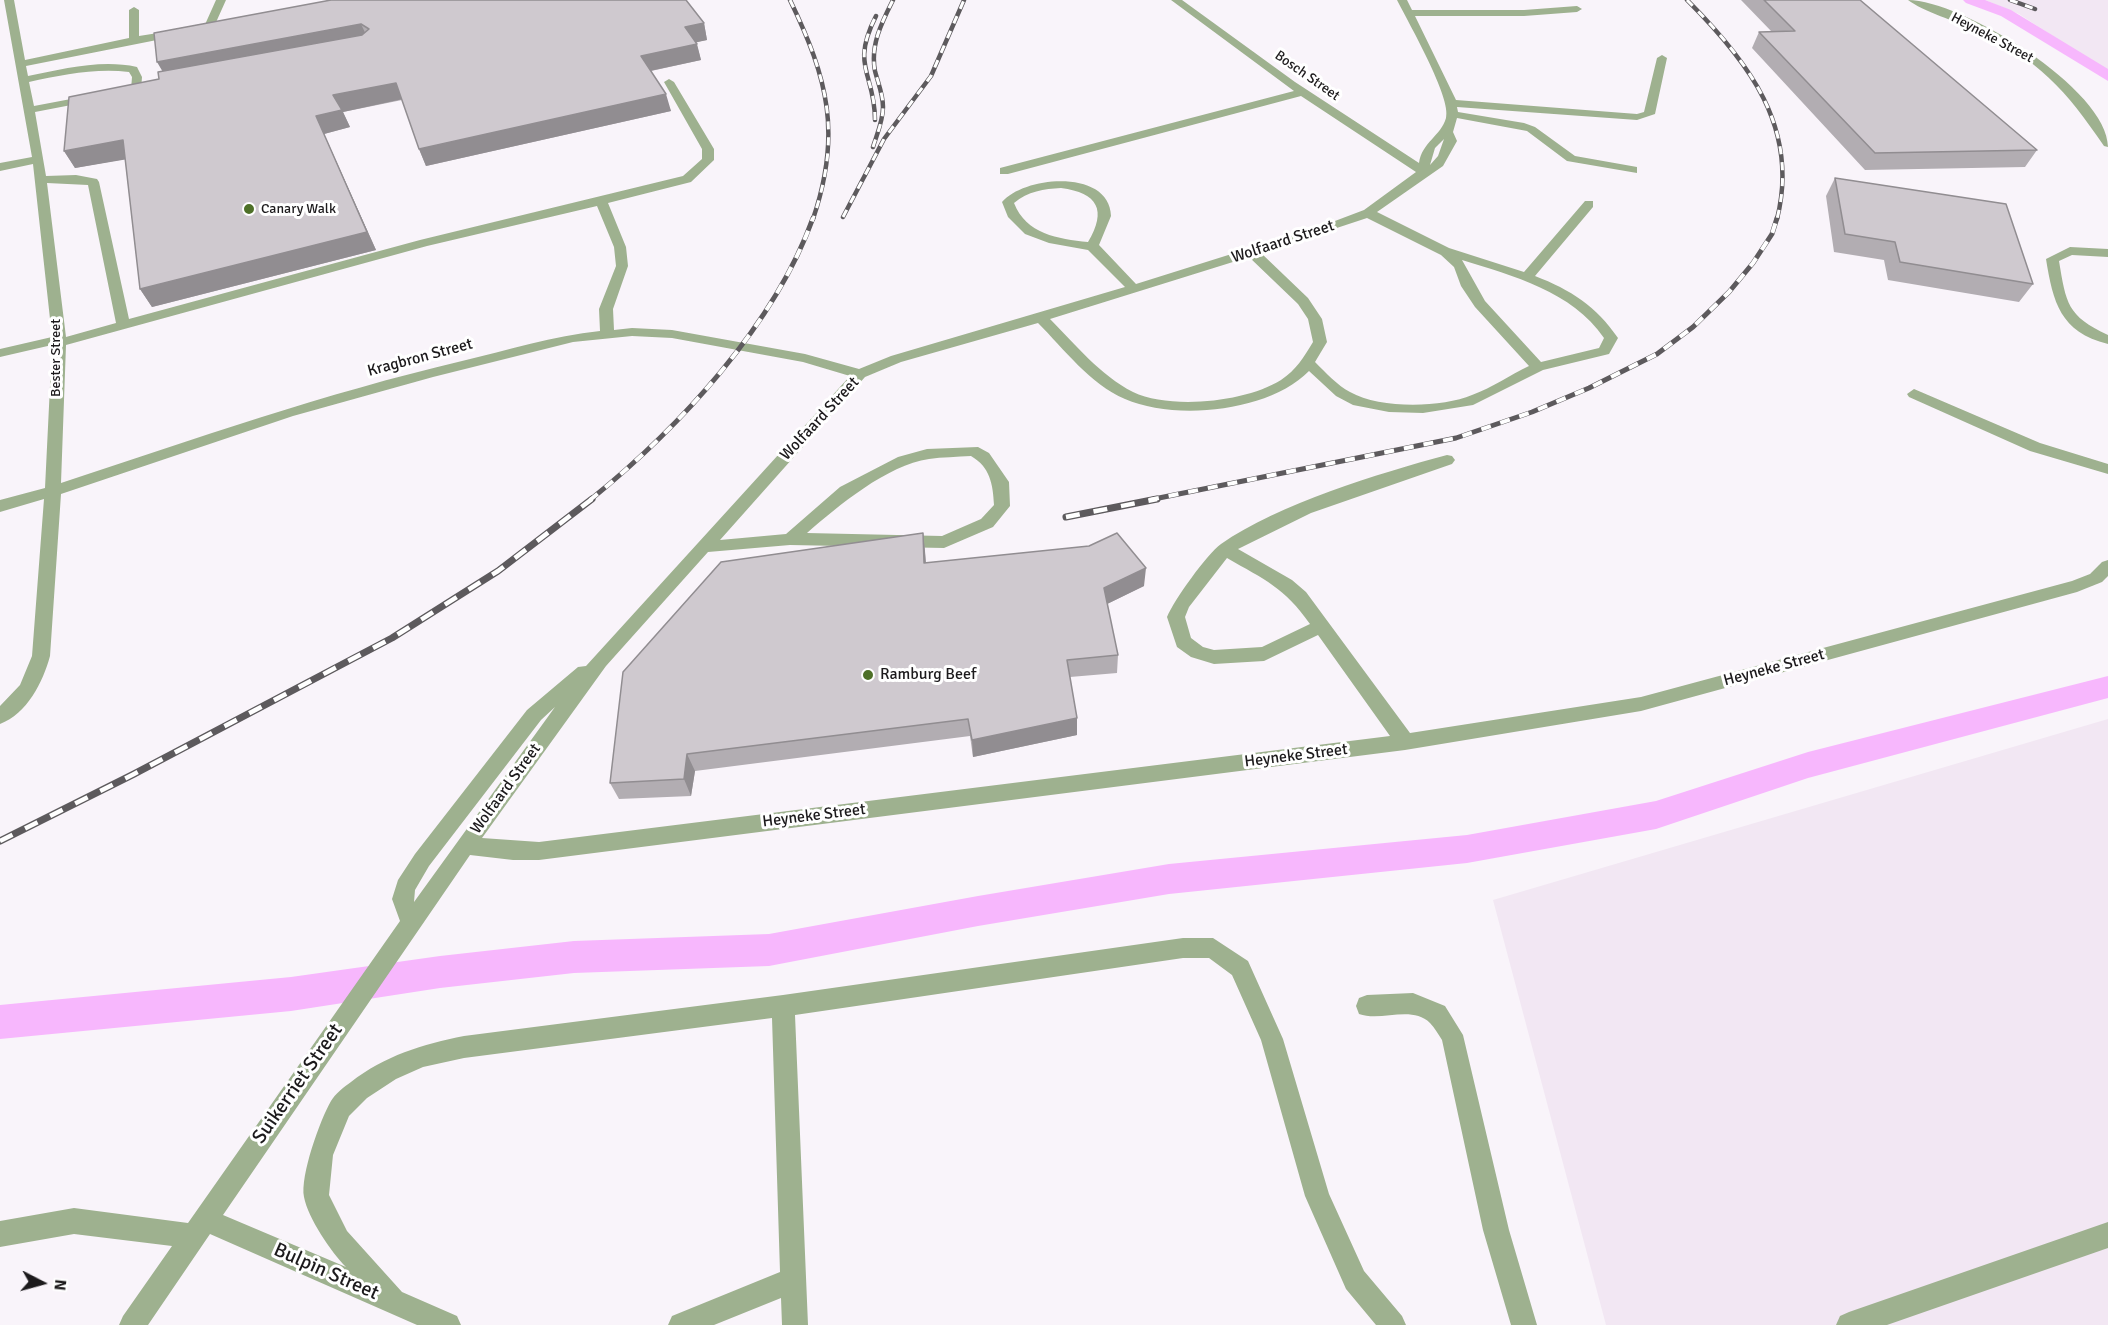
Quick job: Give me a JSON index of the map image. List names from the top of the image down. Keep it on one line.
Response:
{"streets":{"street":["Heyneke Street","Bosch Street","Wolfaard Street","Bester Street","Kragbron Street","Suikerriet Street","Bulpin Street"]},"crossings":[["Heyneke Street","Wolfaard Street"],["Heyneke Street","Suikerriet Street"],["Bosch Street","Wolfaard Street"],["Wolfaard Street","Kragbron Street"],["Wolfaard Street","Suikerriet Street"],["Bester Street","Kragbron Street"],["Suikerriet Street","Bulpin Street"]],"places":["Canary Walk","Ramburg Beef"],"north":"right"}
